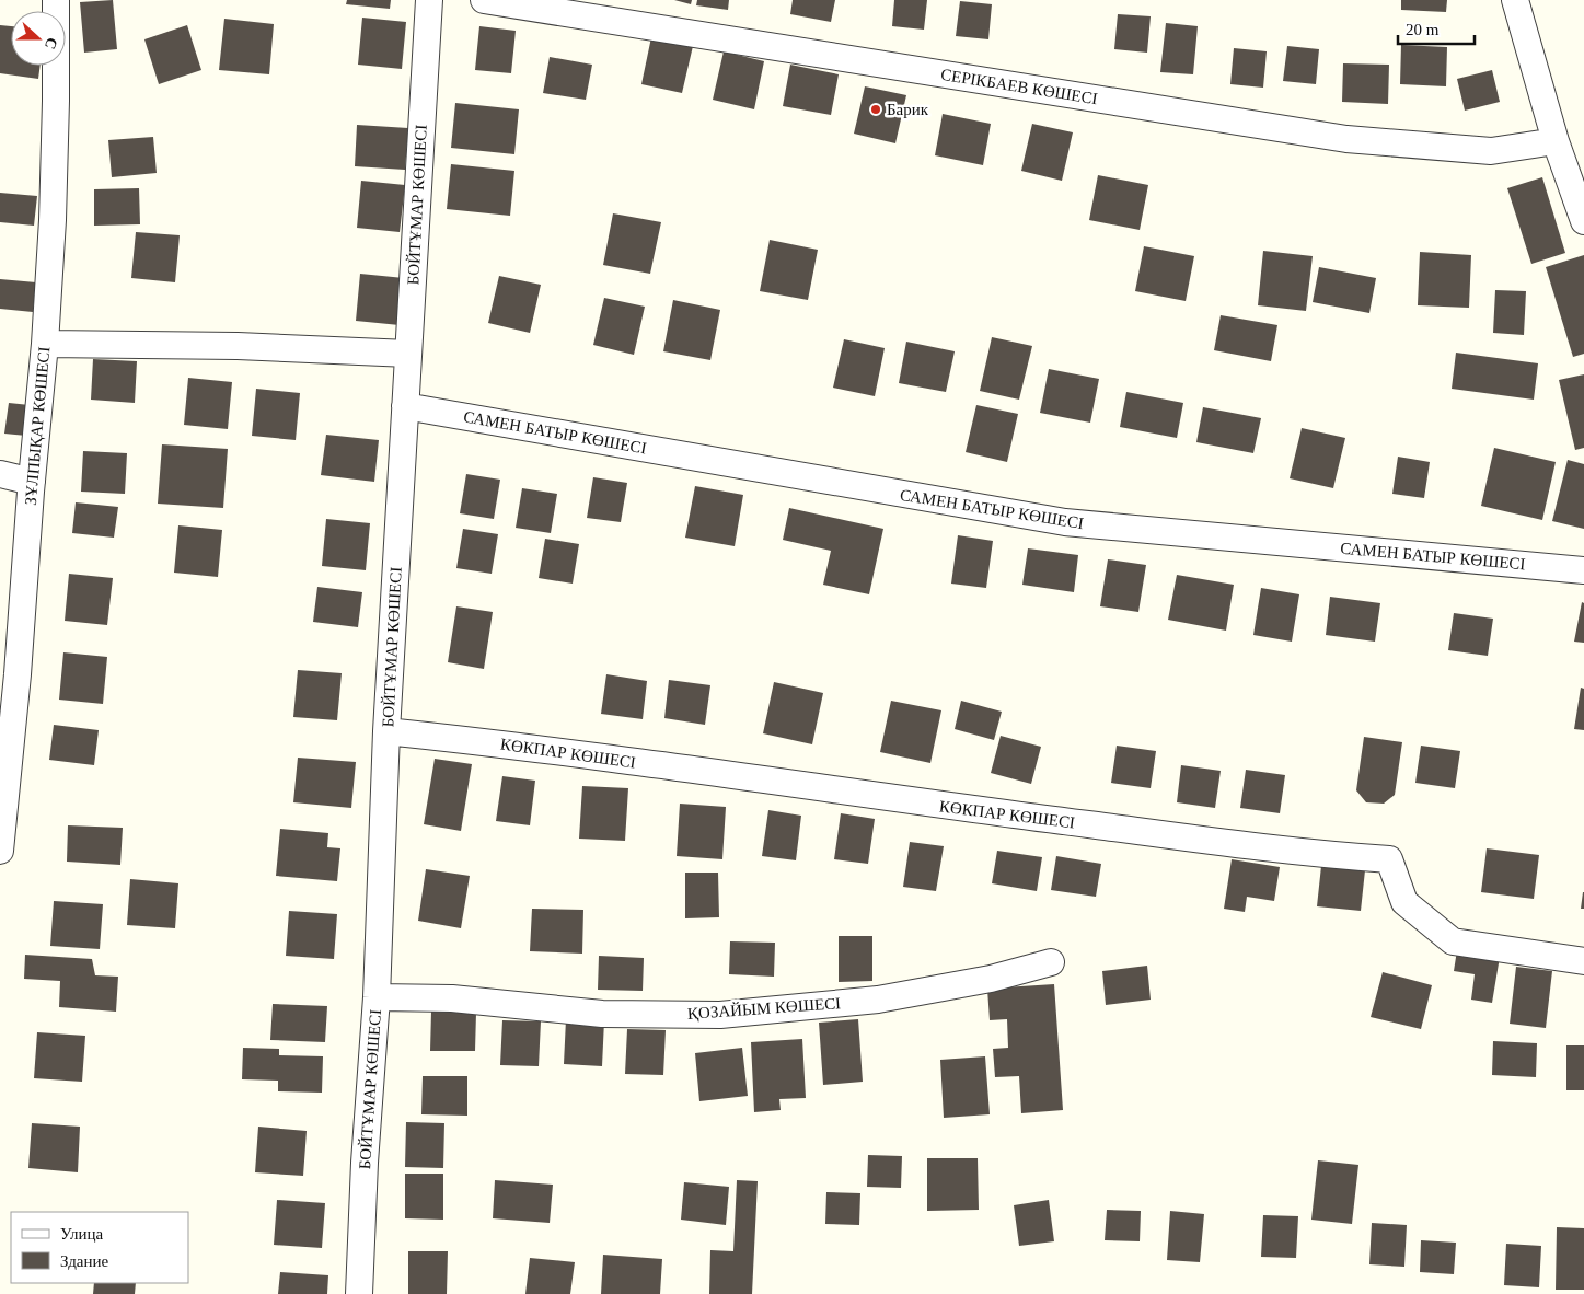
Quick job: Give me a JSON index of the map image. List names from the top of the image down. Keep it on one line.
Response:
{"streets":{"street":["СЕРІКБАЕВ КӨШЕСІ","БОЙТҰМАР КӨШЕСІ","ЗҰЛПЫҚАР КӨШЕСІ","САМЕН БАТЫР КӨШЕСІ","КӨКПАР КӨШЕСІ","ҚОЗАЙЫМ КӨШЕСІ"]},"crossings":[["БОЙТҰМАР КӨШЕСІ","САМЕН БАТЫР КӨШЕСІ"],["БОЙТҰМАР КӨШЕСІ","КӨКПАР КӨШЕСІ"],["БОЙТҰМАР КӨШЕСІ","ҚОЗАЙЫМ КӨШЕСІ"]],"places":["Барик"],"legend":["Улица","Здание"],"scale_bar":"20 m","north":"right"}
